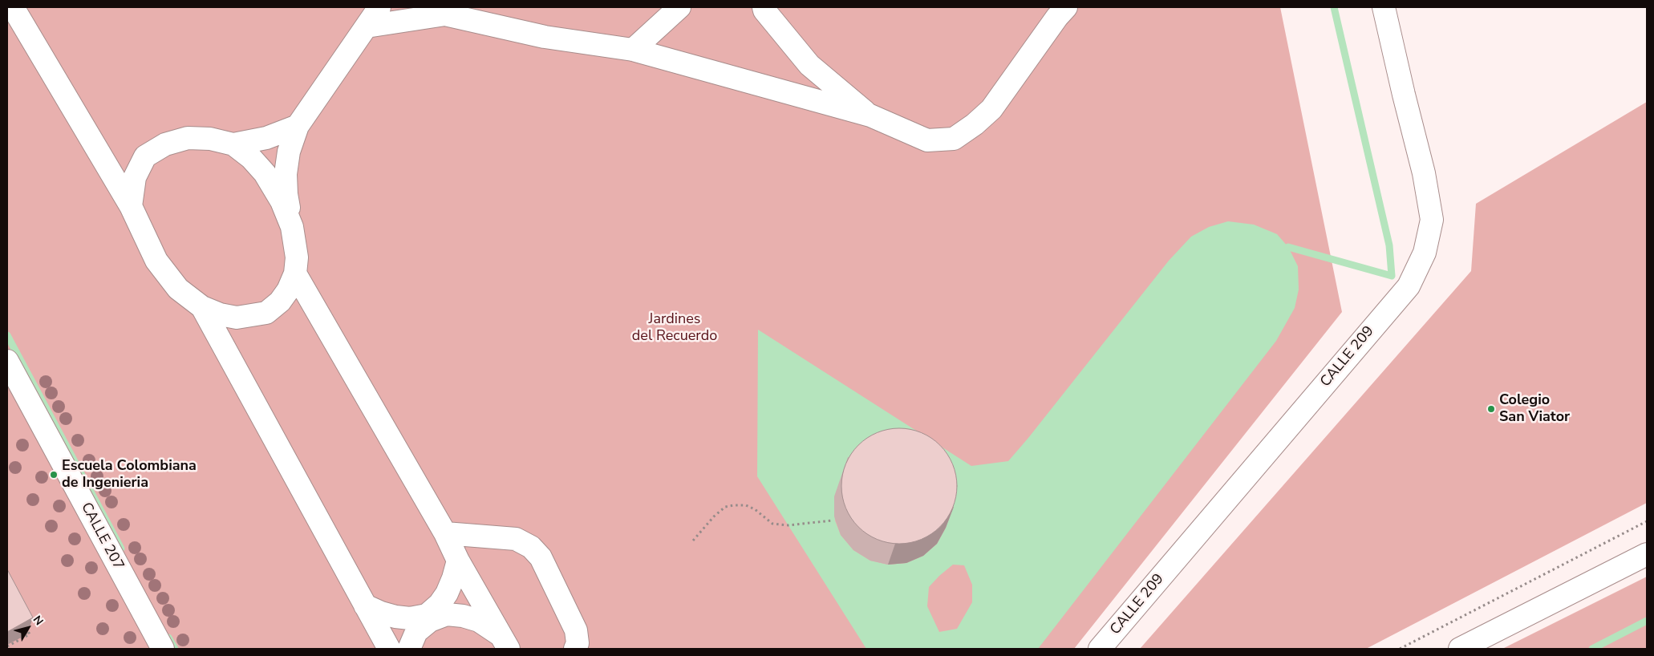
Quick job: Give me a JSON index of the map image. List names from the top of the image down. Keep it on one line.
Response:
{"streets":{"main road":["CALLE 209","CALLE 207"]},"parks":["Jardines del Recuerdo"],"places":["Colegio San Viator","Escuela Colombiana de Ingenieria"],"north":"top right"}
